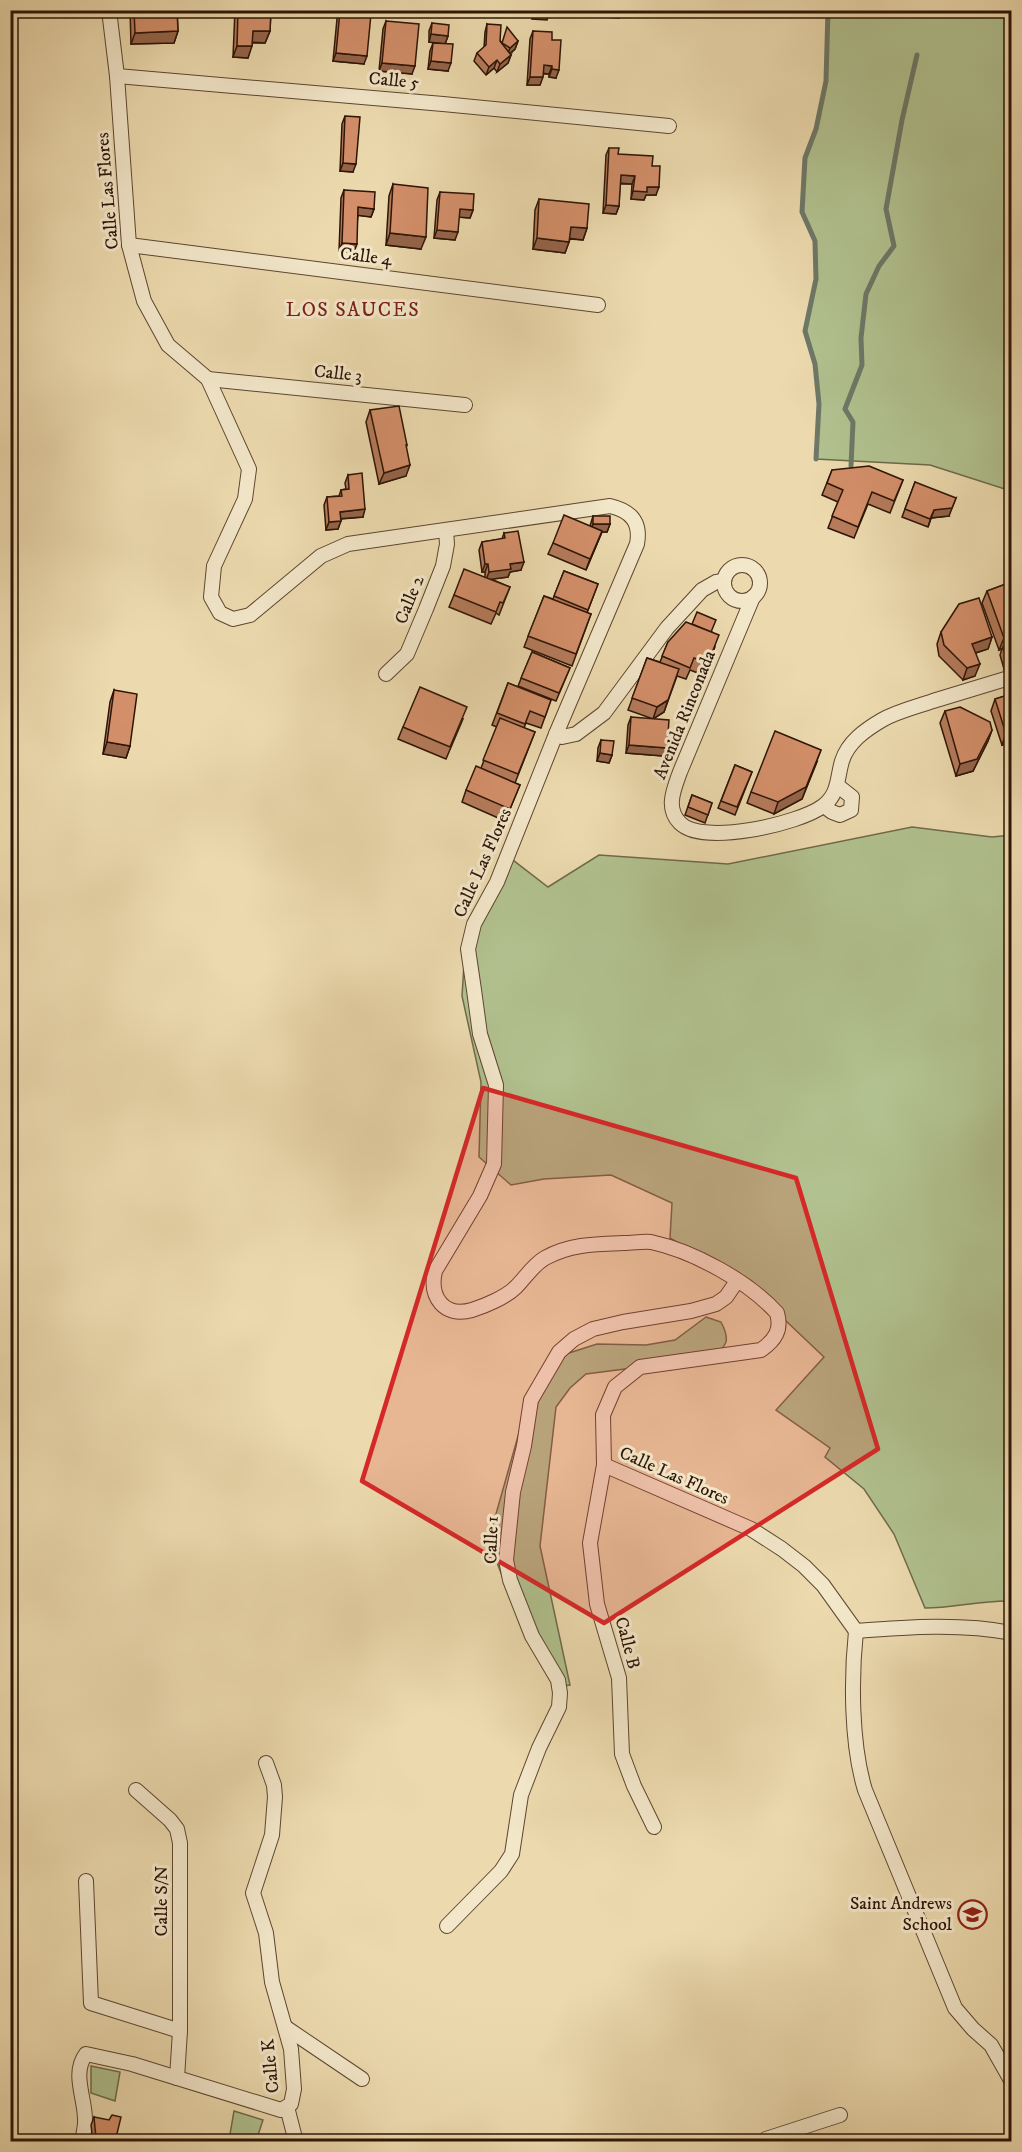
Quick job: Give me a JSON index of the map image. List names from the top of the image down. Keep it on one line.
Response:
{"streets":{"street":["Calle 5","Calle Las Flores","Calle 4","Calle 3","Calle 2","Avenida Rinconada","Calle 1","Calle B","Calle S/N","Calle K"]},"crossings":[["Calle 5","Calle Las Flores"],["Calle Las Flores","Calle 4"],["Calle Las Flores","Calle 3"],["Calle Las Flores","Calle 2"],["Calle Las Flores","Avenida Rinconada"],["Calle Las Flores","Calle 1"],["Calle Las Flores","Calle B"],["Calle S/N","Calle K"]],"districts":["LOS SAUCES"],"places":{"school or university":["Saint Andrews School"]}}
